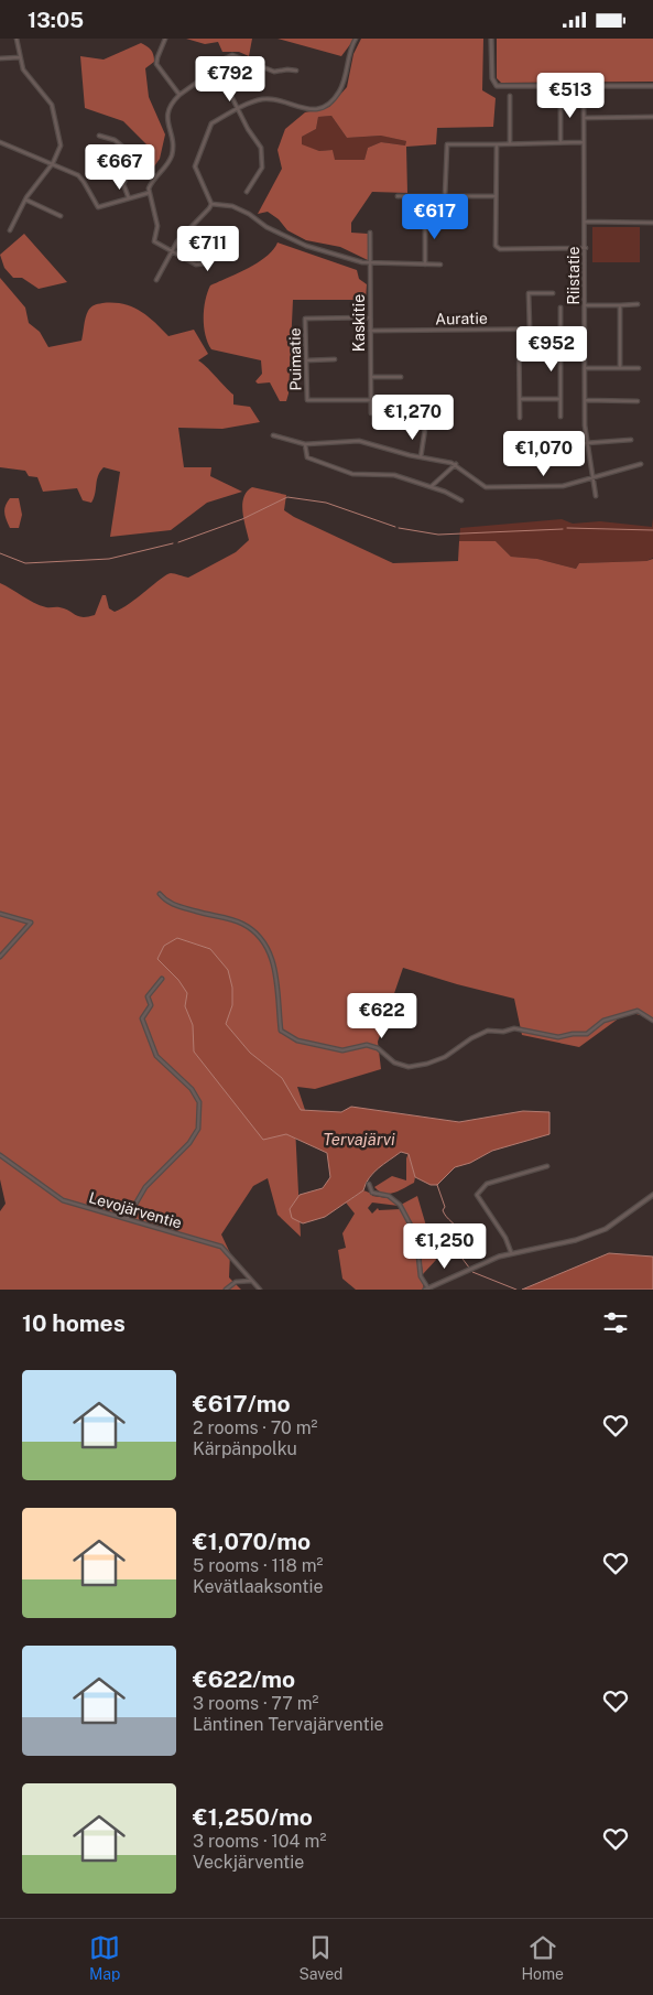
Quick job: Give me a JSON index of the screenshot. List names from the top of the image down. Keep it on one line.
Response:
{"streets":{"street":["Riistatie","Auratie","Kaskitie","Puimatie","Levojärventie"]},"crossings":[["Riistatie","Auratie"],["Auratie","Kaskitie"],["Kaskitie","Puimatie"]],"water":["Tervajärvi"],"page":{"status":"13:05","price":["€792","€513","€667","€617","€711","€952","€1,270","€1,070","€622","€1,250"],"heading":"10 homes","list":[{"name":"€617/mo","note":"2 rooms · 70 m² · Kärpänpolku"},{"name":"€1,070/mo","note":"5 rooms · 118 m² · Kevätlaaksontie"},{"name":"€622/mo","note":"3 rooms · 77 m² · Läntinen Tervajärventie"},{"name":"€1,250/mo","note":"3 rooms · 104 m² · Veckjärventie"}],"tabs":["Map","Saved","Home"]}}
